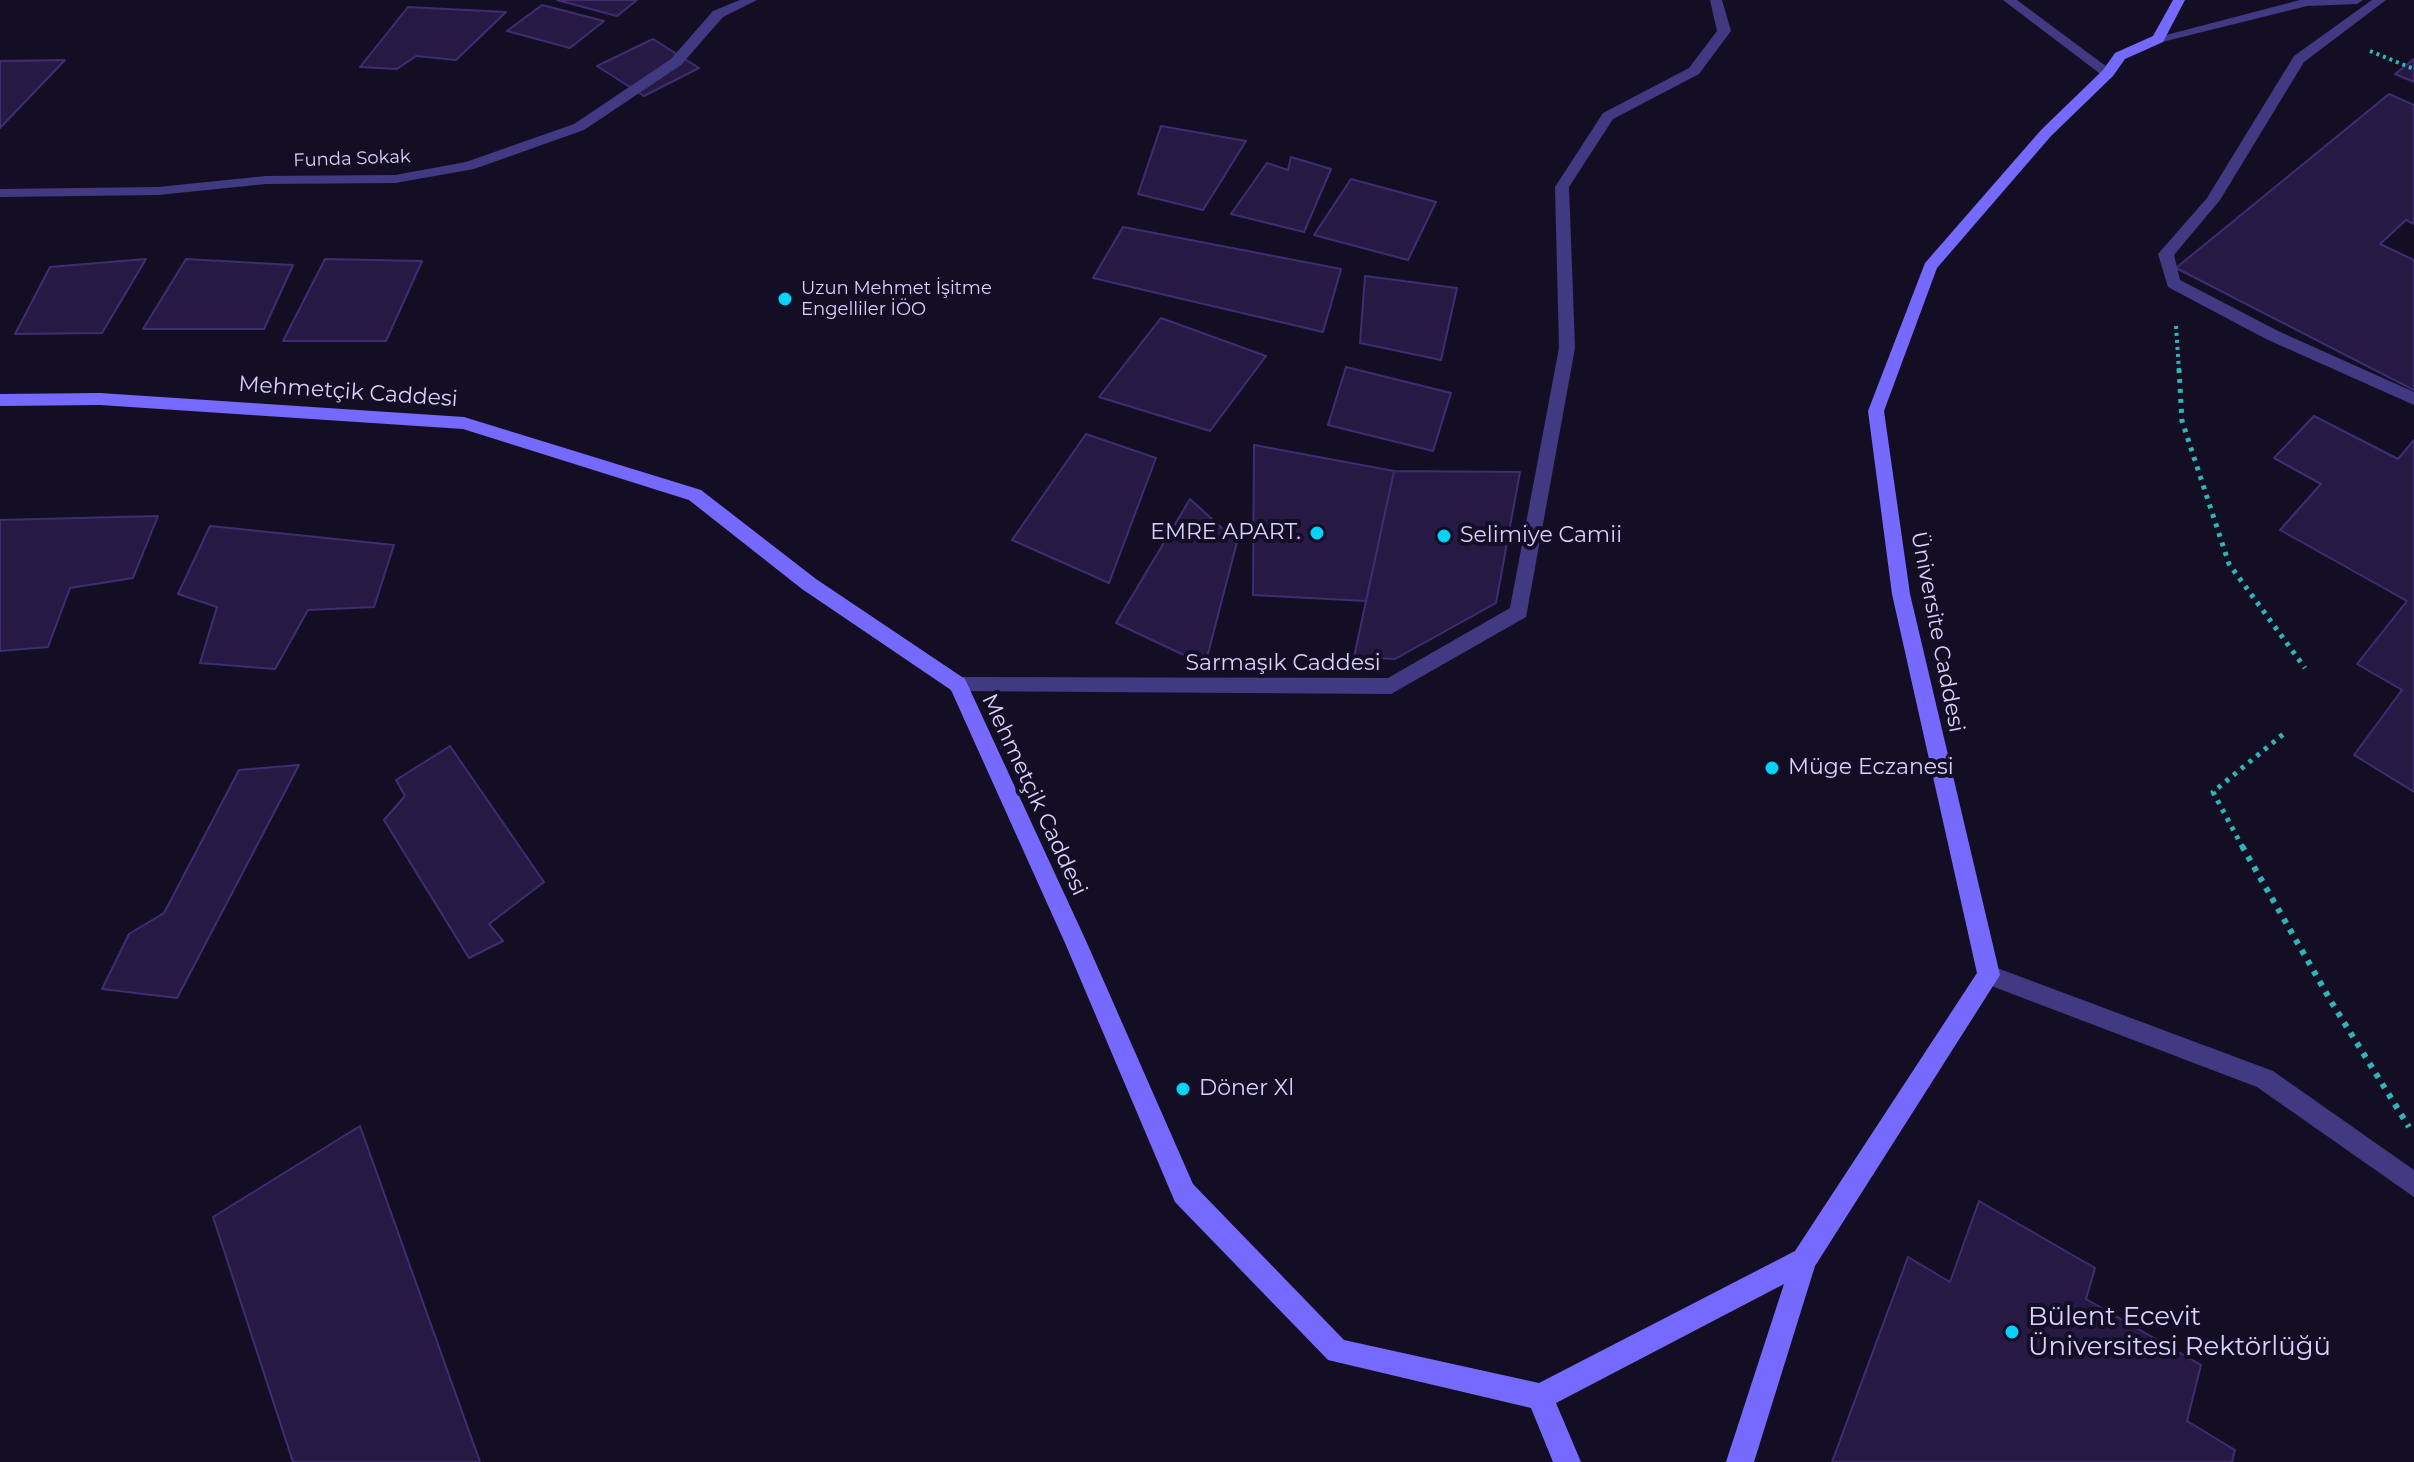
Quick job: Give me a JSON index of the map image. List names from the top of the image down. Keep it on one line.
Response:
{"streets":{"street":["Funda Sokak","Mehmetçik Caddesi","Üniversite Caddesi","Sarmaşık Caddesi"]},"crossings":[["Mehmetçik Caddesi","Sarmaşık Caddesi"]],"places":["Uzun Mehmet İşitme Engelliler İÖO","EMRE APART.","Selimiye Camii","Müge Eczanesi","Döner Xl","Bülent Ecevit Üniversitesi Rektörlüğü"]}
